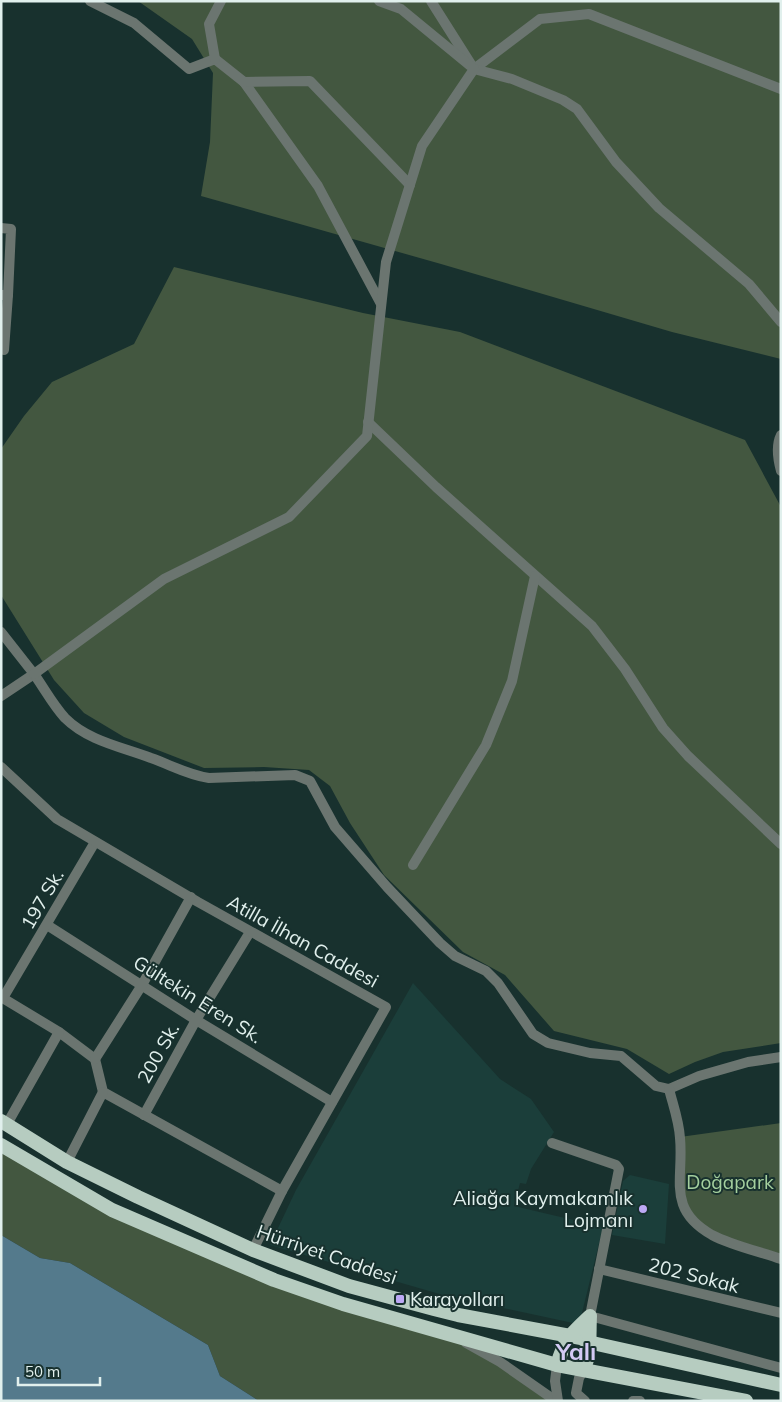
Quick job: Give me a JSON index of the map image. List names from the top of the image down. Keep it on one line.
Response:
{"streets":{"highway":["Hürriyet Caddesi"],"street":["197 Sk.","Atilla İlhan Caddesi","Gültekin Eren Sk.","200 Sk.","202 Sokak"]},"crossings":[["197 Sk.","Atilla İlhan Caddesi"],["197 Sk.","Gültekin Eren Sk."],["Atilla İlhan Caddesi","Gültekin Eren Sk."],["Atilla İlhan Caddesi","200 Sk."],["Atilla İlhan Caddesi","Hürriyet Caddesi"],["Gültekin Eren Sk.","200 Sk."]],"districts":["Yalı"],"parks":["Doğapark"],"places":{"other":["Aliağa Kaymakamlık Lojmanı"],"transit":["Karayolları"]},"scale_bar":"50 m"}
